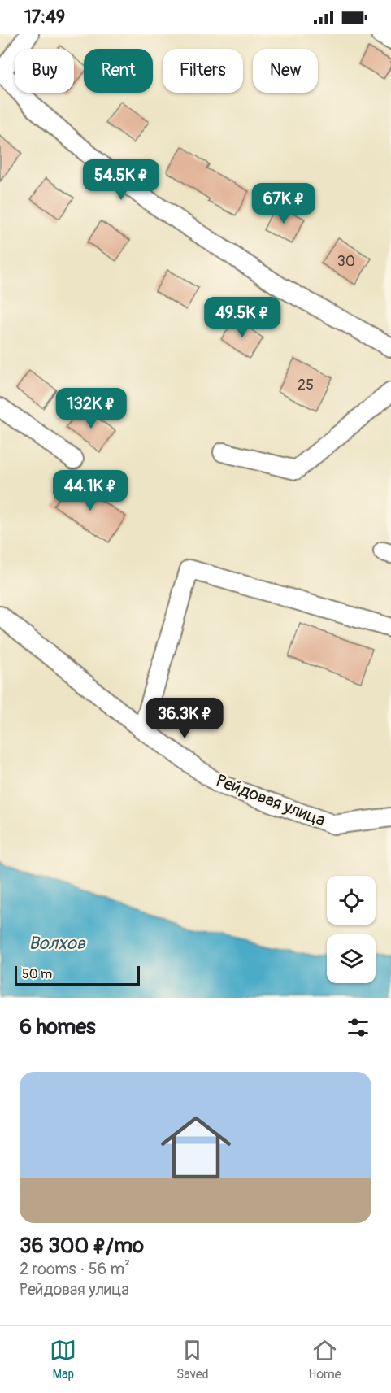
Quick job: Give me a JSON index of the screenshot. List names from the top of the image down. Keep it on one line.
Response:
{"streets":{"street":["Рейдовая улица"]},"water":["Волхов"],"house_numbers":["30","25"],"scale_bar":"50 m","page":{"status":"17:49","chip":["Buy","Rent","Filters","New"],"price":["54.5K ₽","67K ₽","49.5K ₽","132K ₽","44.1K ₽","36.3K ₽"],"scale":"50 m","heading":"6 homes","list":[{"name":"36 300 ₽/mo","note":"2 rooms · 56 m² · Рейдовая улица"}],"tabs":["Map","Saved","Home"]}}
